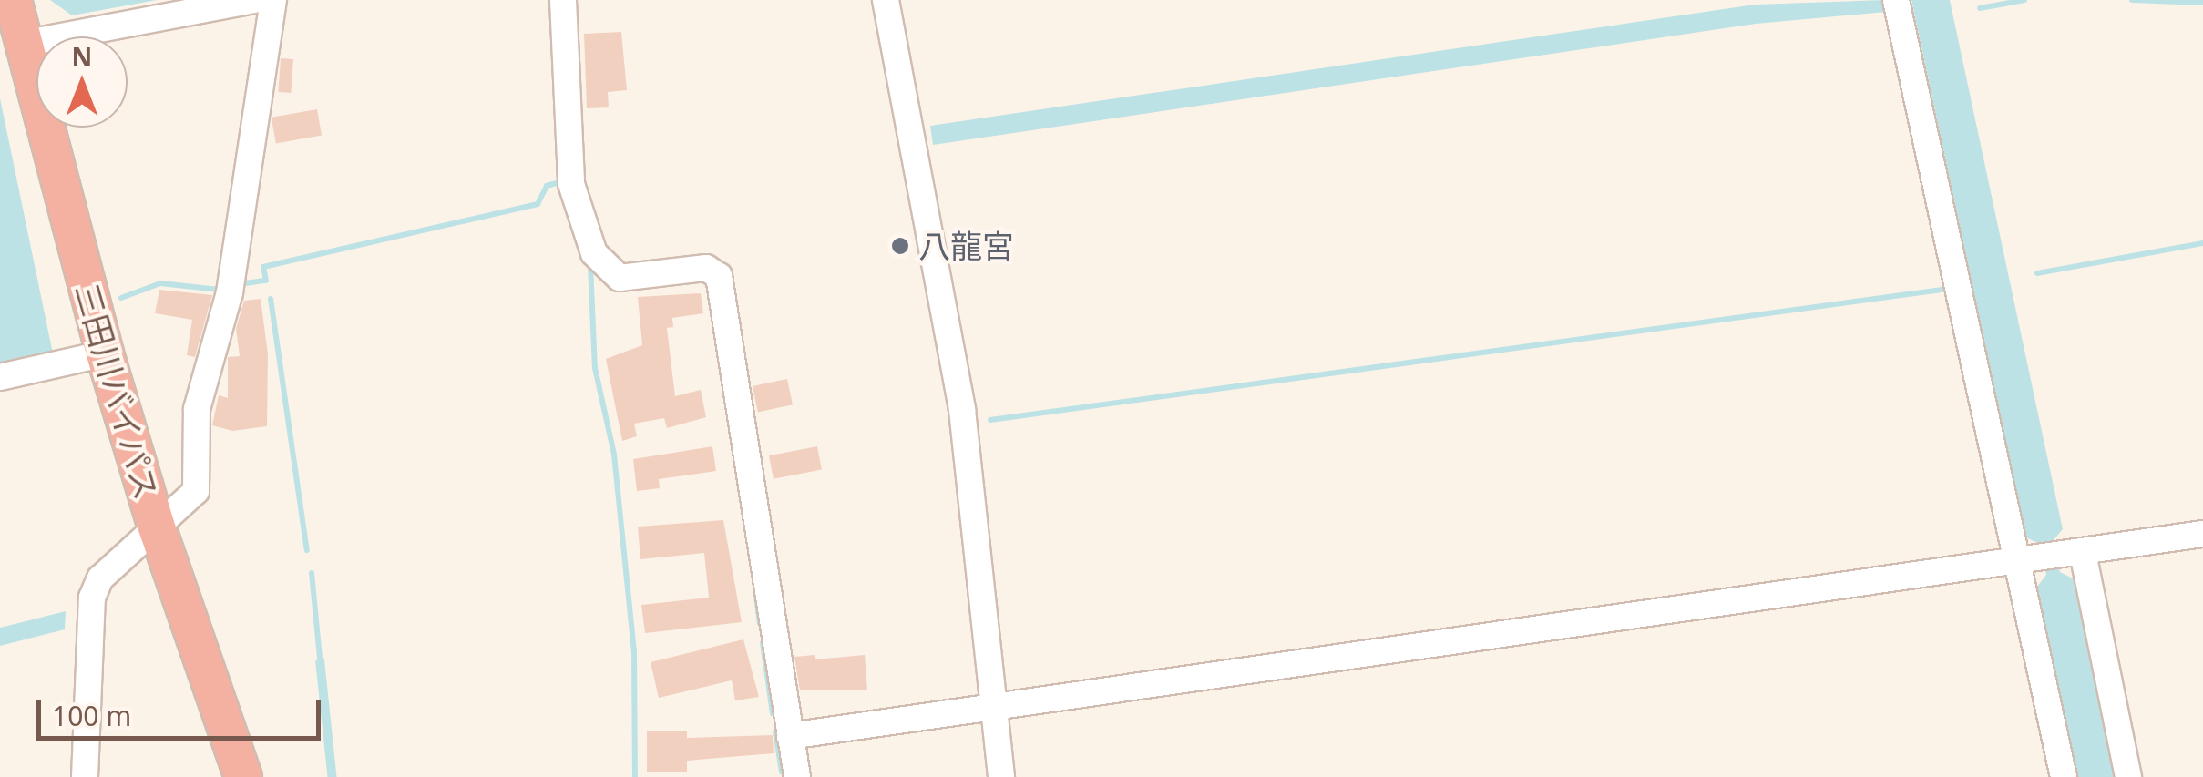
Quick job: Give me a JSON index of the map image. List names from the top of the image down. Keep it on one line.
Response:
{"streets":{"highway":["三田川バイパス"]},"places":["八龍宮"],"scale_bar":"100 m","north":"top"}
